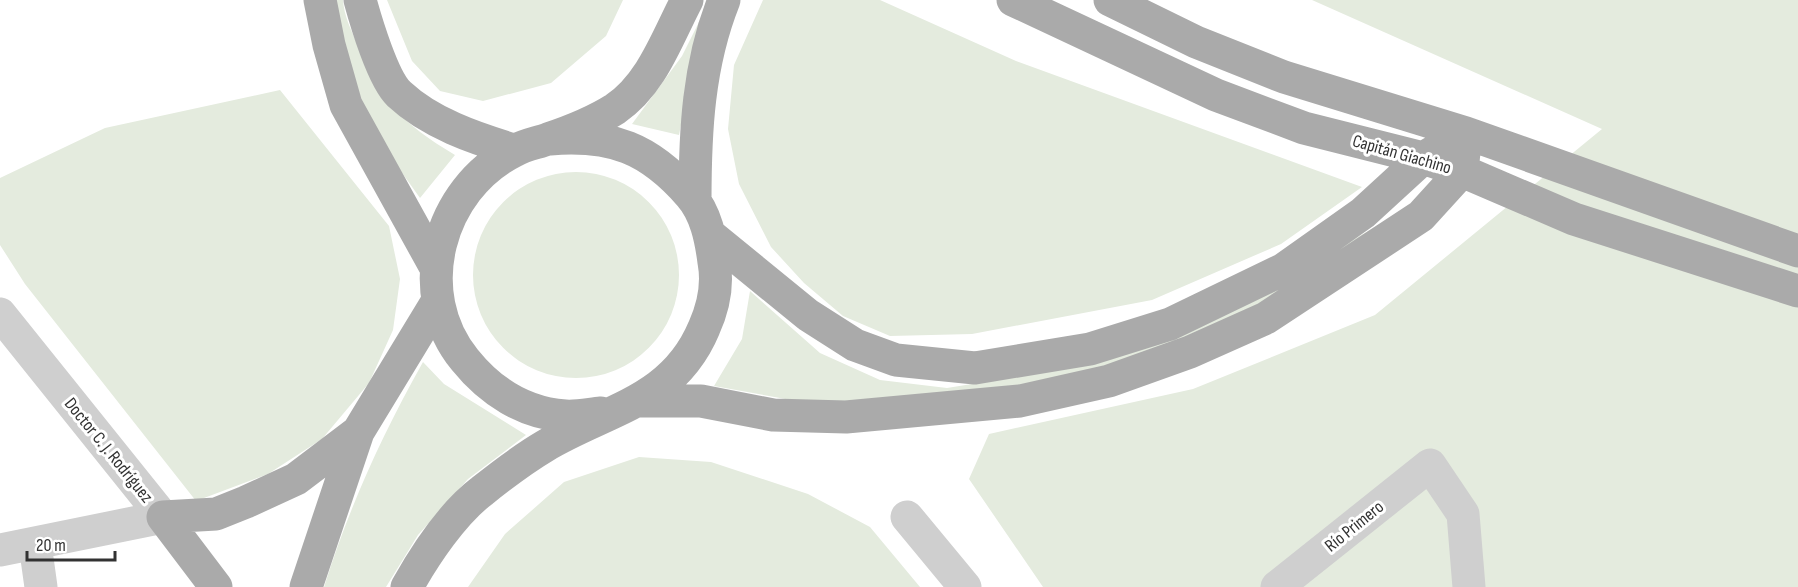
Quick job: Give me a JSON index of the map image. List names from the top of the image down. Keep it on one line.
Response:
{"streets":{"main road":["Capitán Giachino","Doctor C. J. Rodríguez"],"street":["Río Primero"]},"scale_bar":"20 m"}
